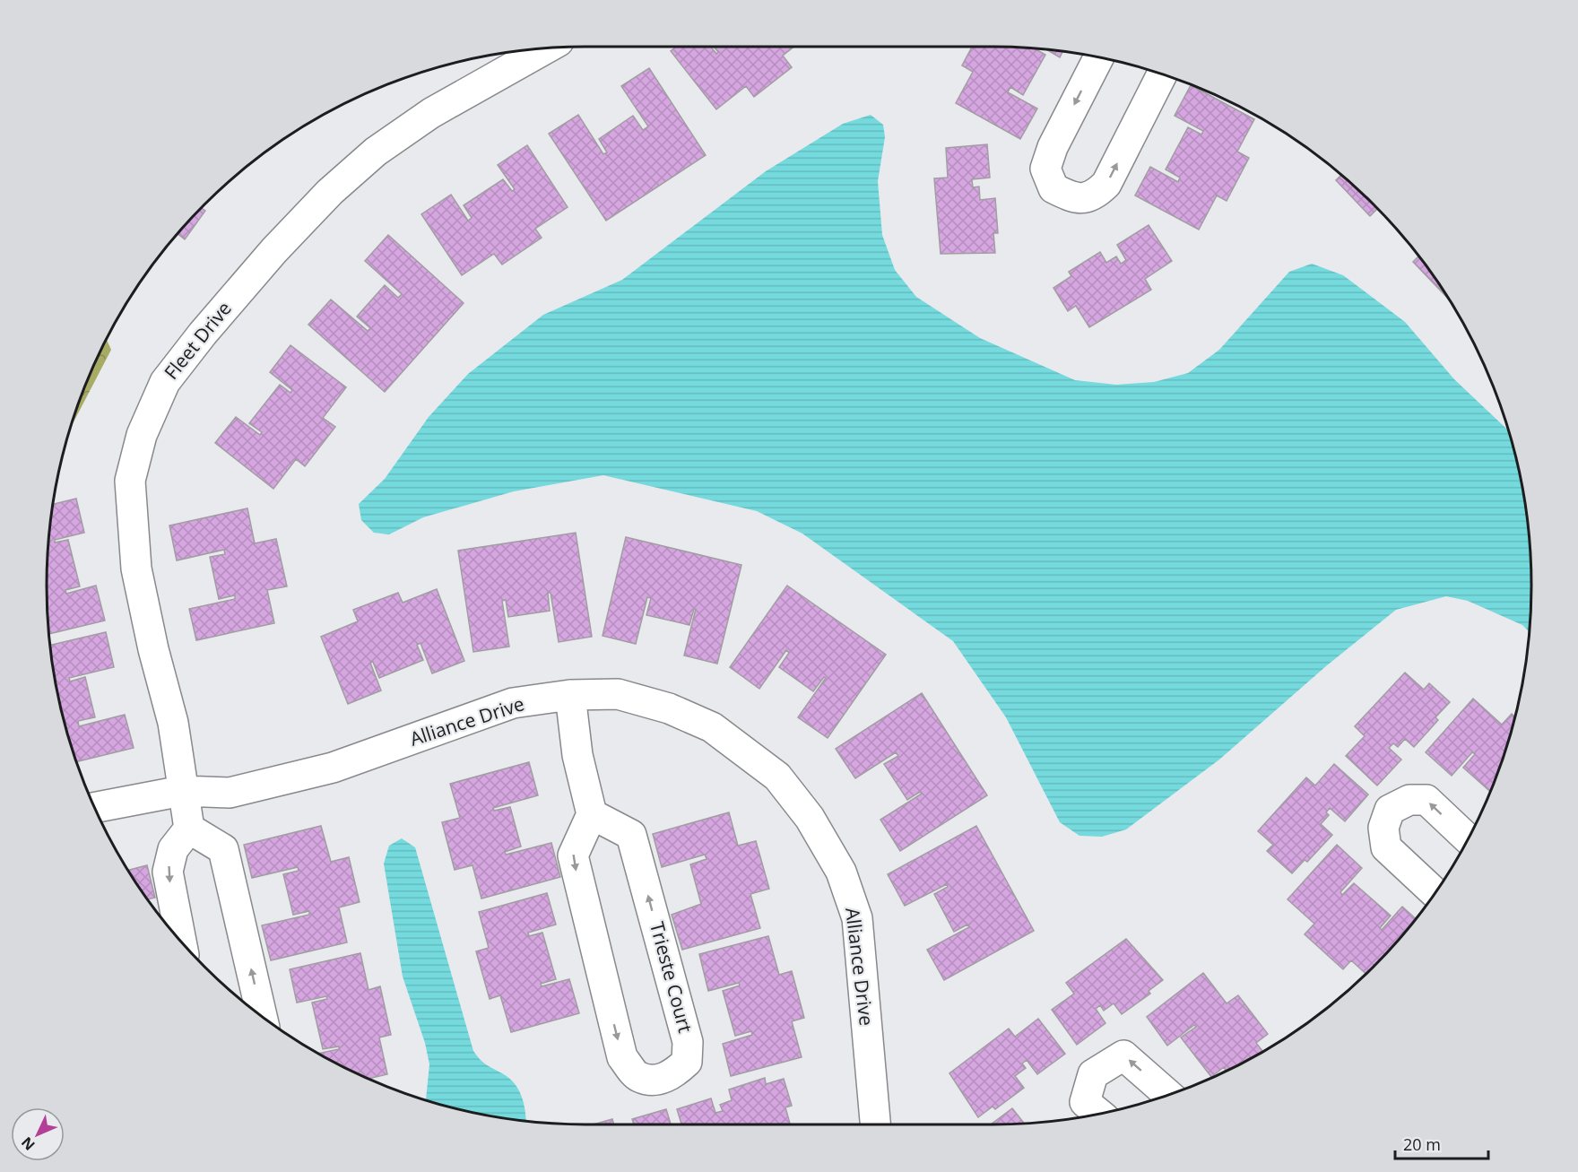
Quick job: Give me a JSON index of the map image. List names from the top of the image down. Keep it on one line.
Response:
{"streets":{"street":["Fleet Drive","Alliance Drive","Trieste Court"]},"crossings":[["Fleet Drive","Alliance Drive"]],"scale_bar":"20 m","north":"bottom left"}
